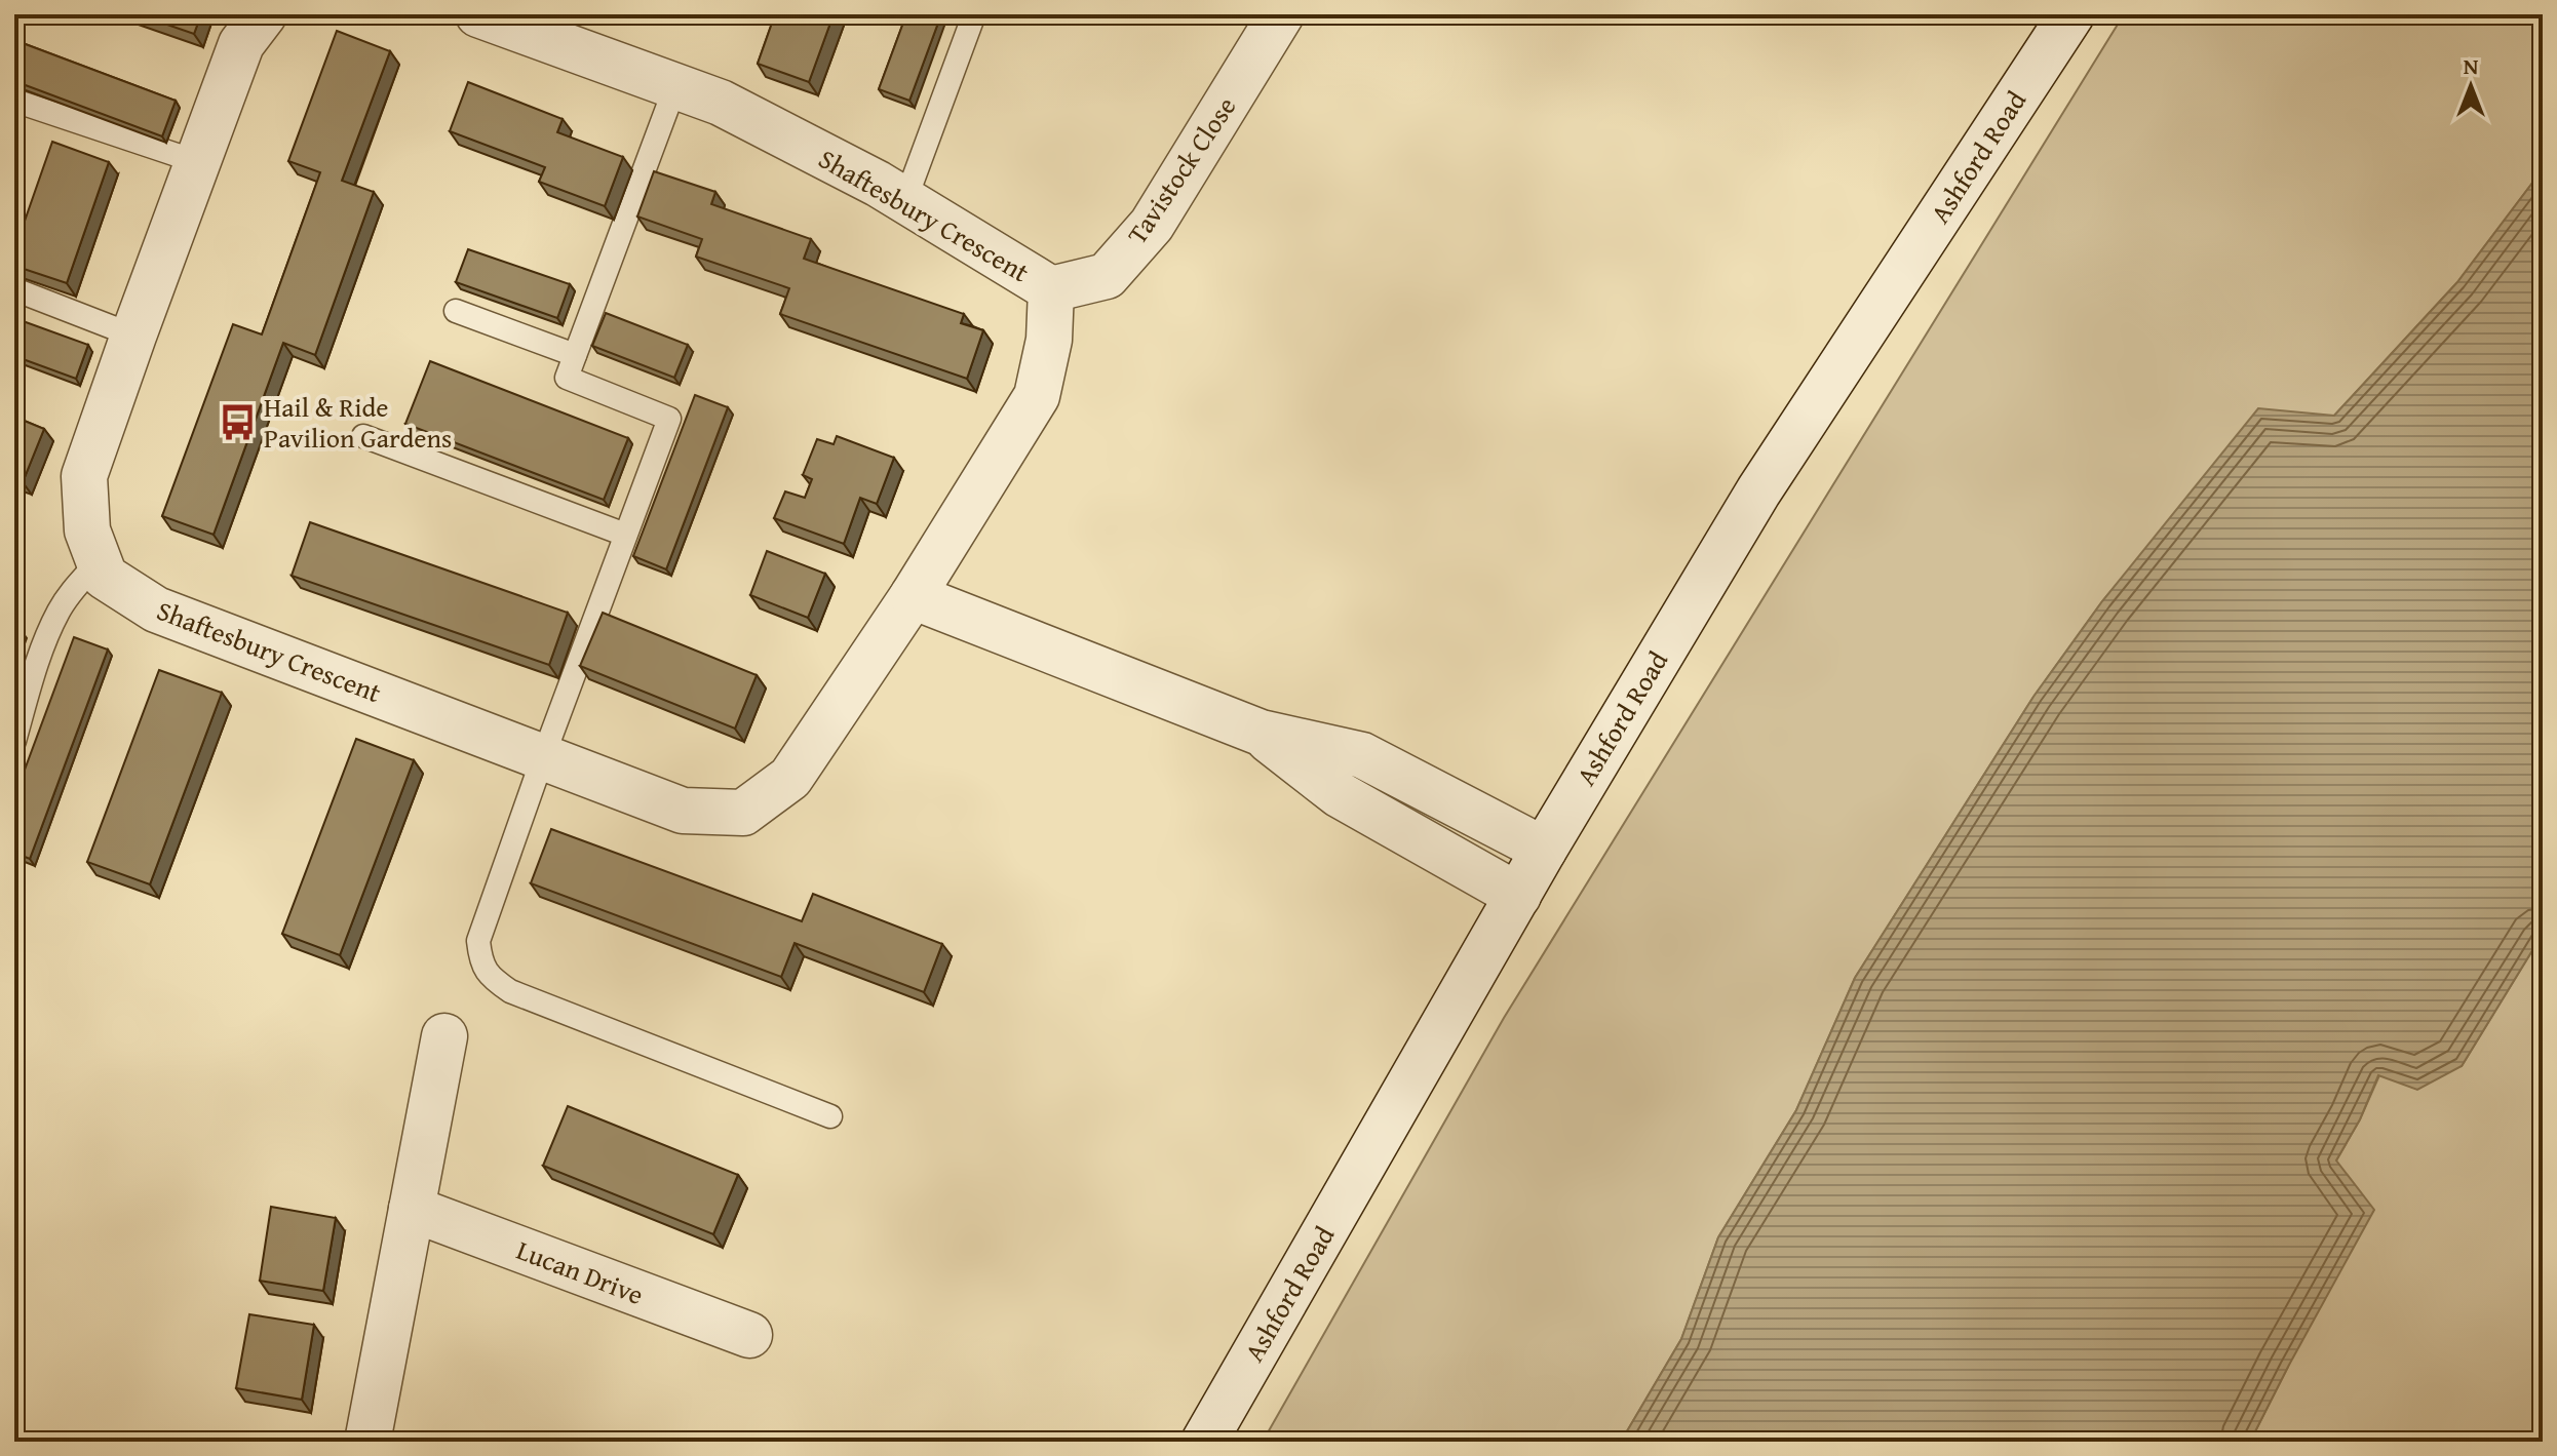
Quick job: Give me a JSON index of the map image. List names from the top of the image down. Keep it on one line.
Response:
{"streets":{"street":["Ashford Road","Tavistock Close","Shaftesbury Crescent","Lucan Drive"]},"crossings":[["Tavistock Close","Shaftesbury Crescent"]],"places":{"bus stop":["Hail & Ride Pavilion Gardens"]},"north":"top"}
